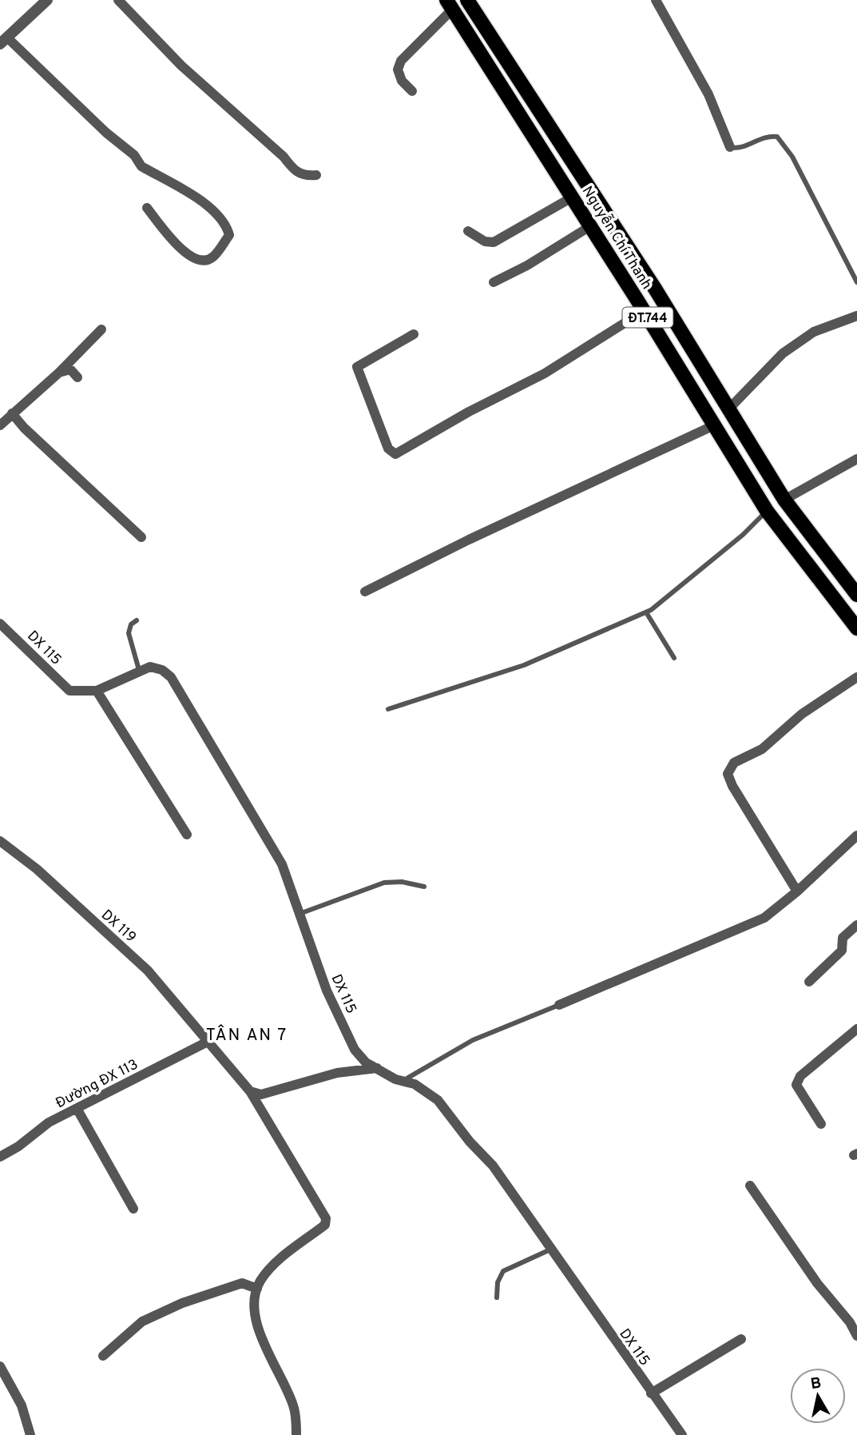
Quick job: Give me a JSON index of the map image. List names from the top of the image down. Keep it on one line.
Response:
{"streets":{"main road":["Nguyễn Chí Thanh","ĐT.744"],"street":["DX 115","DX 119","Đường ĐX 113"]},"crossings":[["DX 119","Đường ĐX 113"]],"districts":["TÂN AN 7"],"north":"top"}
